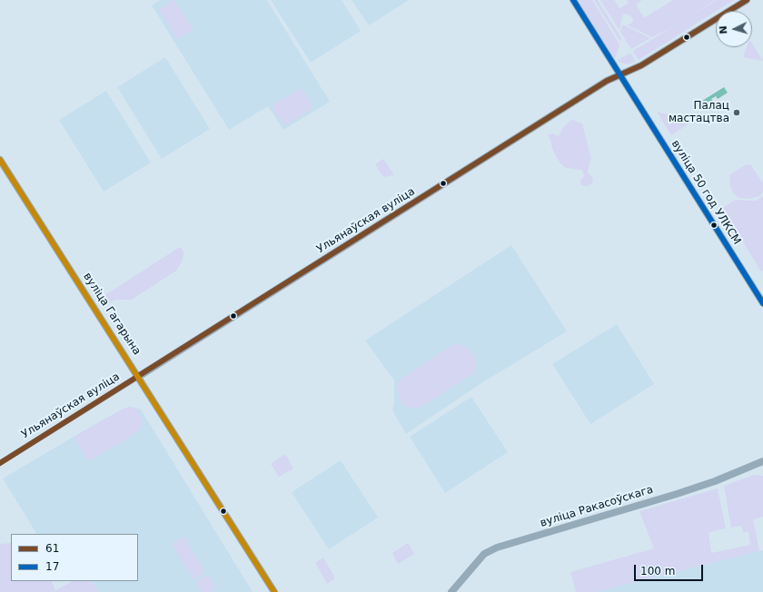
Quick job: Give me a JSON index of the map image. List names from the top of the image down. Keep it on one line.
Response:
{"streets":{"main road":["вуліца 50 год УЛКСМ","Ульянаўская вуліца","вуліца Гагарына","вуліца Ракасоўскага"]},"crossings":[["вуліца 50 год УЛКСМ","Ульянаўская вуліца"],["Ульянаўская вуліца","вуліца Гагарына"]],"places":["Палац мастацтва"],"lines":["transit line 61","transit line 17"],"legend":["61","17"],"scale_bar":"100 m","north":"left"}
